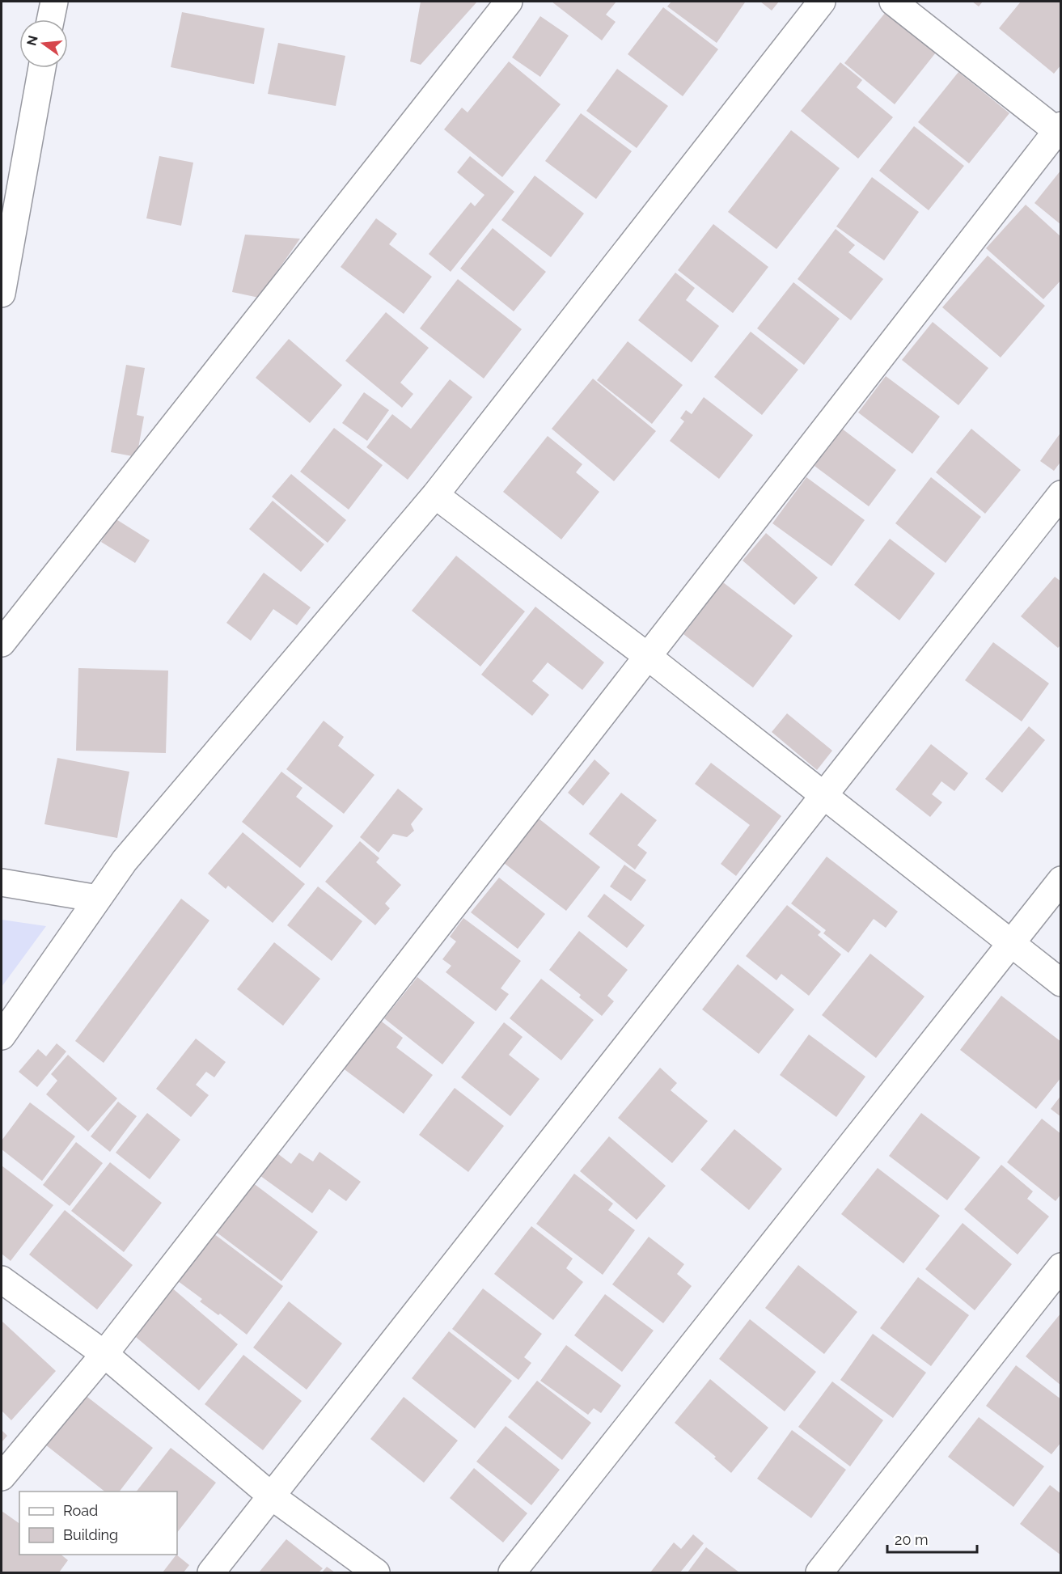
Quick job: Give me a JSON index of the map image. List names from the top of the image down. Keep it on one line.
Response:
{"legend":["Road","Building"],"scale_bar":"20 m","north":"left"}
